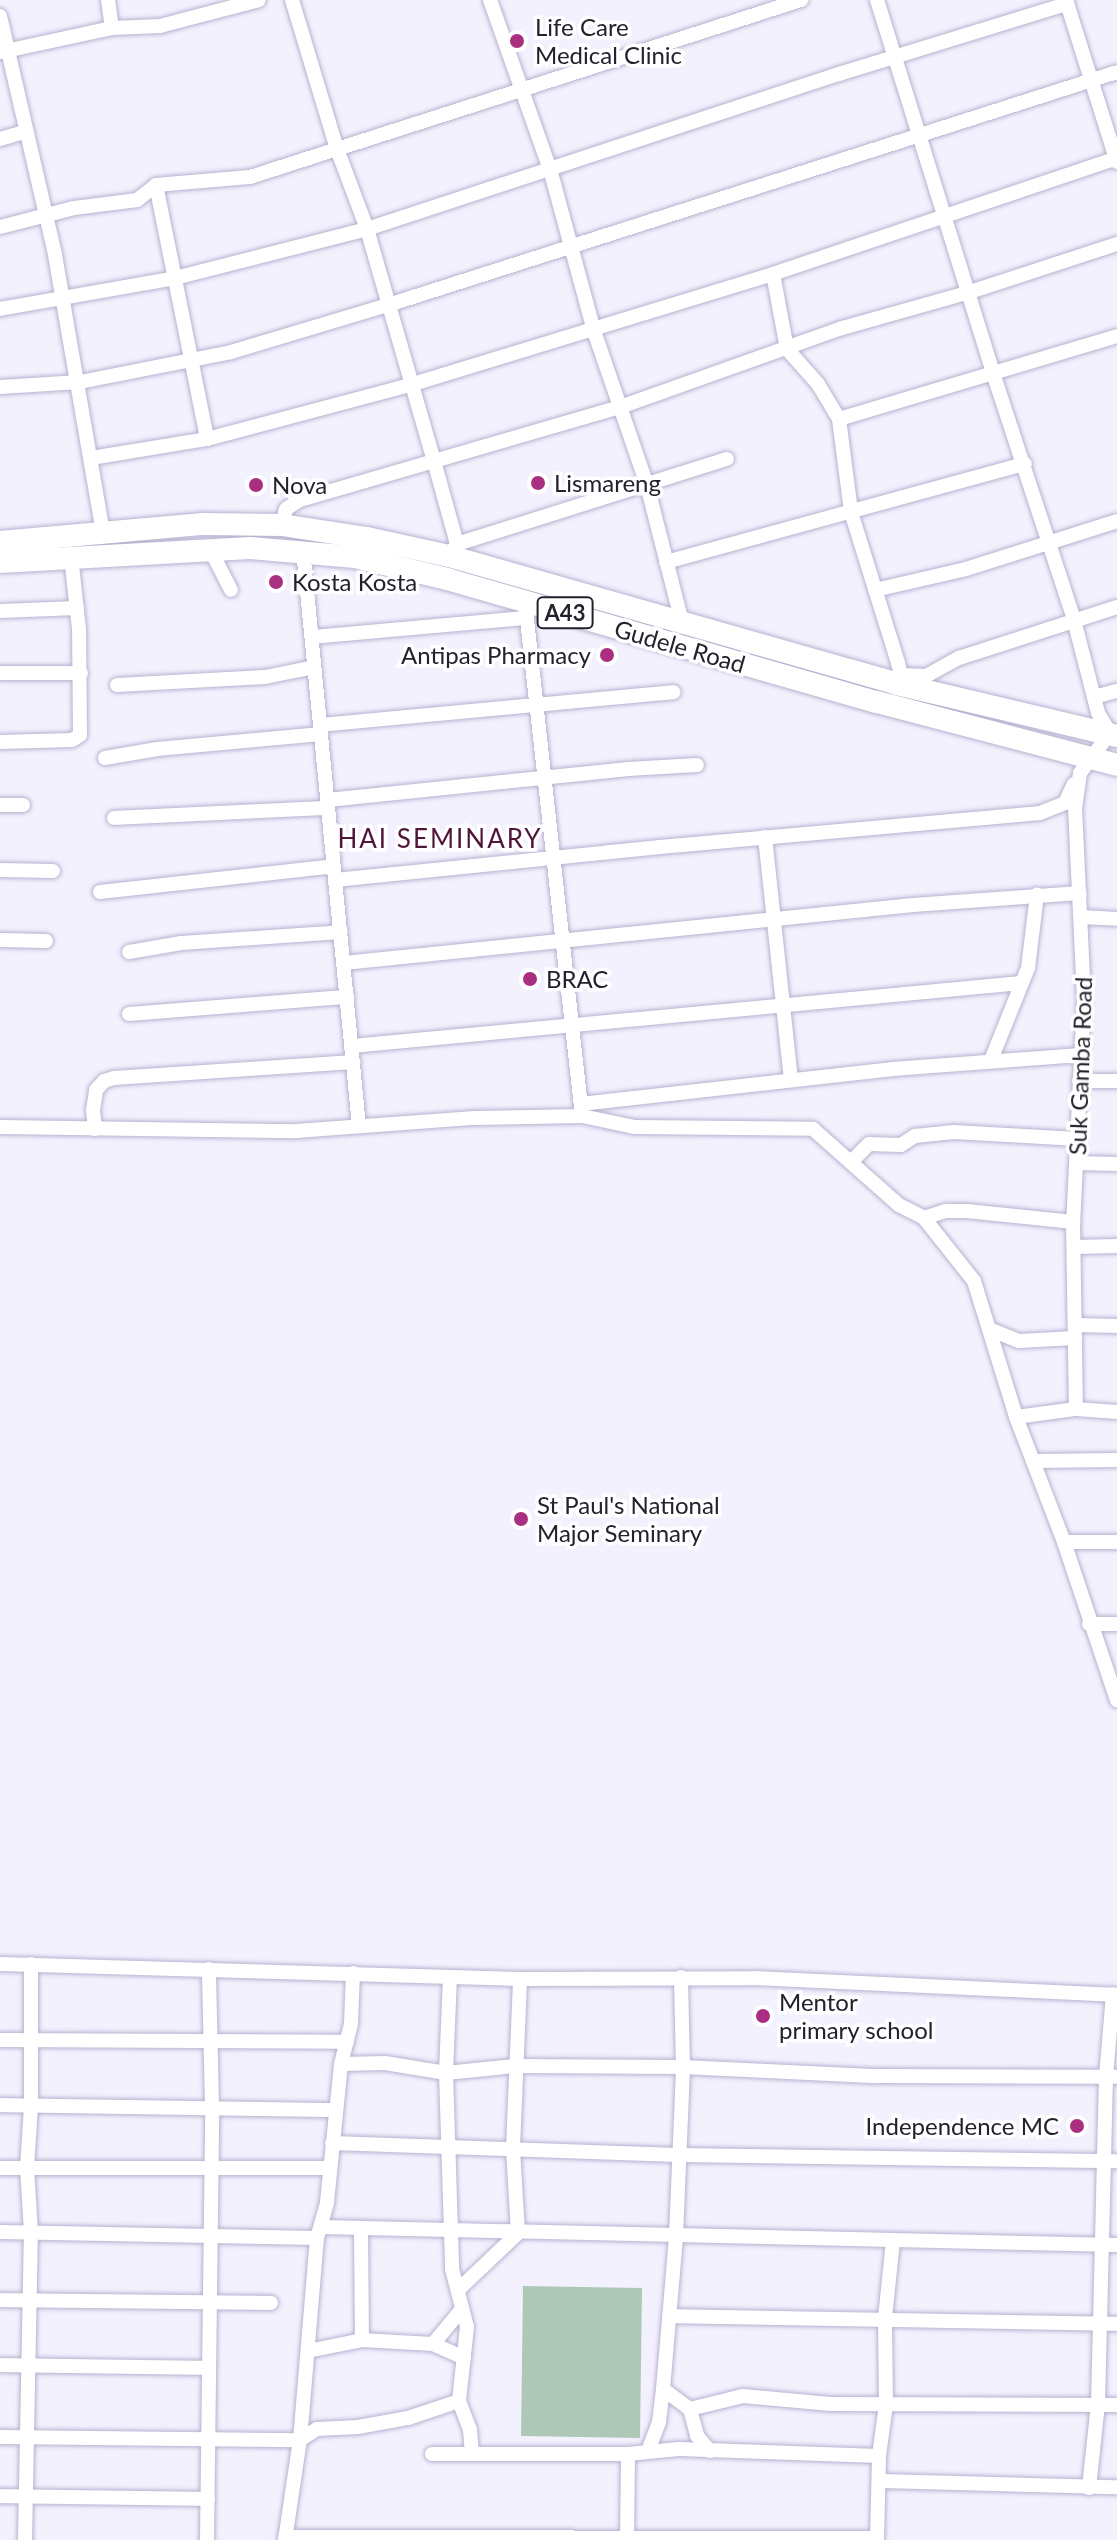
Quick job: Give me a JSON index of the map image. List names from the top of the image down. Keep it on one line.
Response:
{"streets":{"highway":["A43","Gudele Road"],"street":["Suk Gamba Road"]},"crossings":[["Gudele Road","Suk Gamba Road"]],"districts":["HAI SEMINARY"],"places":["Life Care Medical Clinic","Lismareng","Nova","Kosta Kosta","Antipas Pharmacy","BRAC","St Paul's National Major Seminary","Mentor primary school","Independence MC"]}
